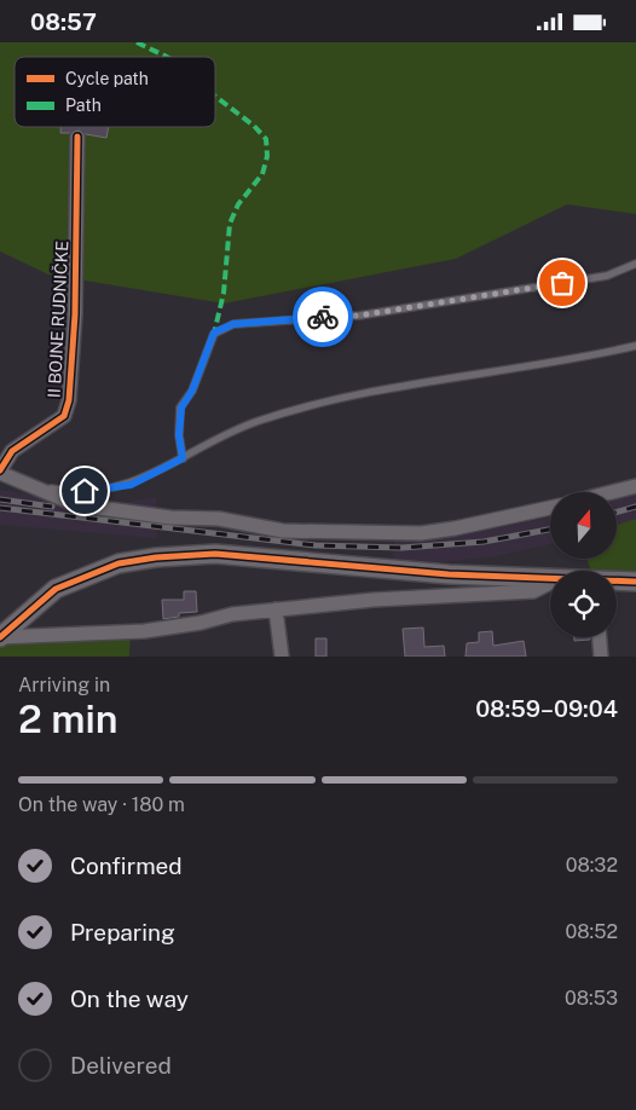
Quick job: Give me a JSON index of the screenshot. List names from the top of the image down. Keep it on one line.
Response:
{"streets":{"street":["II BOJNE RUDNIČKE"]},"legend":["Cycle path","Path"],"north":"top","page":{"status":"08:57","heading":["2 min","Arriving in","08:59–09:04"],"bar":"On the way · 180 m","list":[["Confirmed","08:32"],["Preparing","08:52"],["On the way","08:53"],"Delivered"]}}
